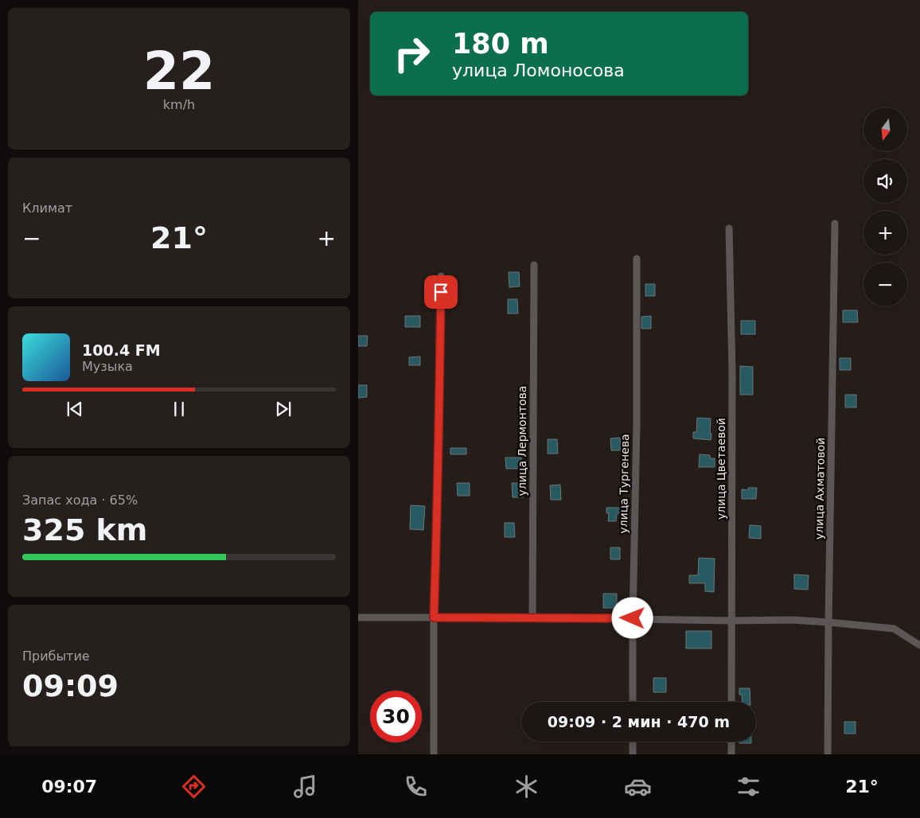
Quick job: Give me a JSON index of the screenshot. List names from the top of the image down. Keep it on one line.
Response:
{"streets":{"street":["улица Лермонтова","улица Цветаевой","улица Тургенева","улица Ахматовой"]},"north":"bottom","page":{"tile":[["22","km/h"],"Климат",["Запас хода · 65%","325 km"],["Прибытие","09:09"]],"turn":["180 m","улица Ломоносова"],"map_buttons":["+","−"],"heat":["−","21°","+"],"song":["100.4 FM","Музыка"],"limit":"30","trip":"09:09 · 2 мин · 470 m","tabs":["09:07","21°"]}}
